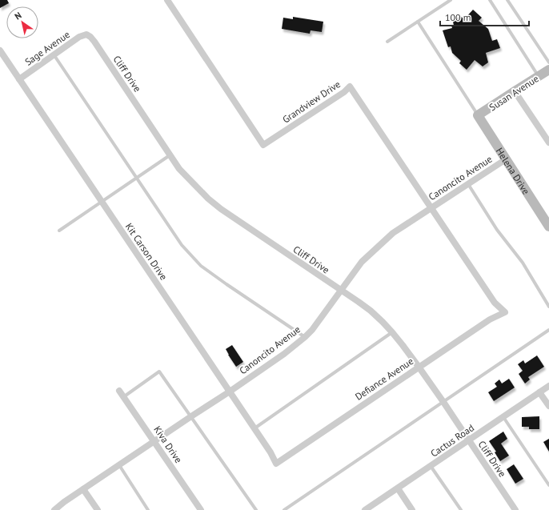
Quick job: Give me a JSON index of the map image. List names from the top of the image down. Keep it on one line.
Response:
{"streets":{"main road":["Susan Avenue","Helena Drive"],"street":["Sage Avenue","Cliff Drive","Grandview Drive","Canoncito Avenue","Kit Carson Drive","Defiance Avenue","Cactus Road","Kiva Drive"]},"crossings":[["Sage Avenue","Cliff Drive"],["Sage Avenue","Kit Carson Drive"],["Cliff Drive","Canoncito Avenue"],["Cliff Drive","Defiance Avenue"],["Cliff Drive","Cactus Road"],["Susan Avenue","Helena Drive"],["Grandview Drive","Canoncito Avenue"],["Grandview Drive","Defiance Avenue"],["Helena Drive","Canoncito Avenue"],["Canoncito Avenue","Kit Carson Drive"],["Canoncito Avenue","Kiva Drive"],["Kit Carson Drive","Defiance Avenue"]],"scale_bar":"100 m","north":"top left"}
